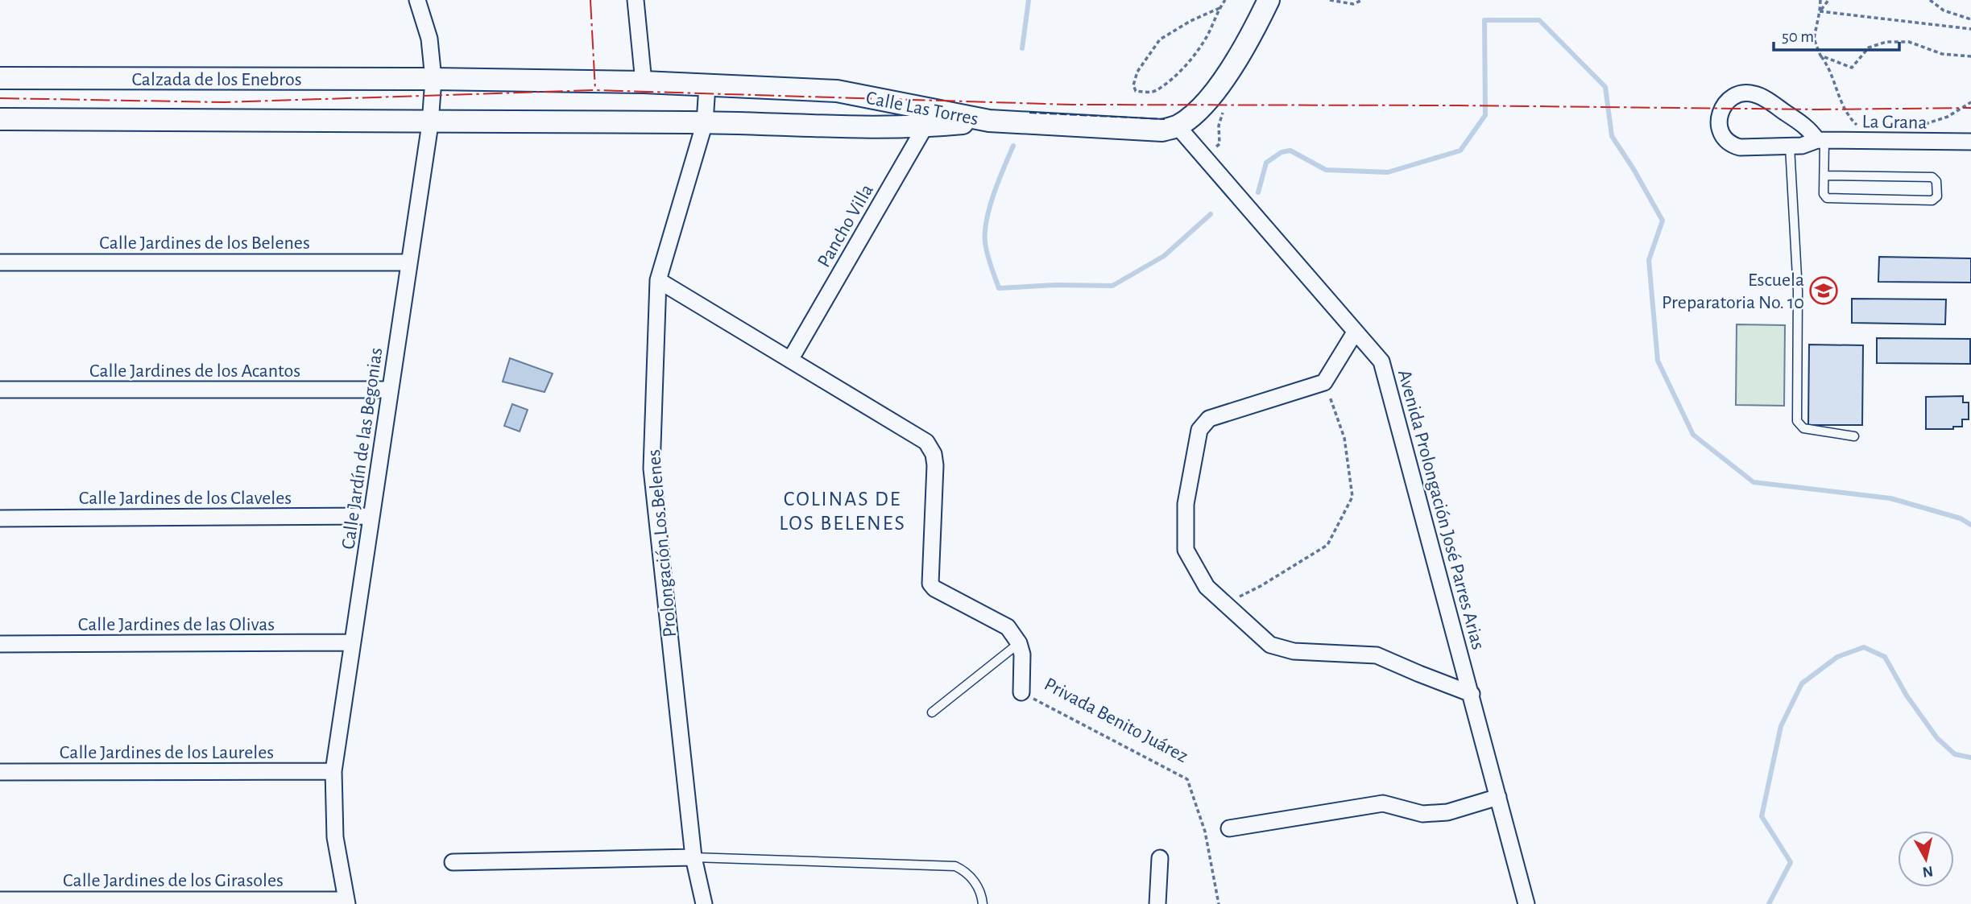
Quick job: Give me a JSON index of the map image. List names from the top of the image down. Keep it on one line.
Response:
{"streets":{"main road":["Calzada de los Enebros","Calle Las Torres"],"street":["La Grana","Pancho Villa","Calle Jardines de los Belenes","Calle Jardines de los Acantos","Calle Jardín de las Begonias","Calle Jardines de los Claveles","Avenida Prolongación José Parres Arias","Prolongación Los Belenes","Calle Jardines de las Olivas","Privada Benito Juárez","Calle Jardines de los Laureles","Calle Jardines de los Girasoles"]},"crossings":[["Calzada de los Enebros","Calle Las Torres"],["Calzada de los Enebros","Calle Jardín de las Begonias"],["Calle Las Torres","Pancho Villa"],["Calle Las Torres","Calle Jardín de las Begonias"],["Calle Las Torres","Avenida Prolongación José Parres Arias"],["Calle Las Torres","Prolongación Los Belenes"],["Calle Jardines de los Belenes","Calle Jardín de las Begonias"],["Calle Jardines de los Acantos","Calle Jardín de las Begonias"],["Calle Jardín de las Begonias","Calle Jardines de los Claveles"],["Calle Jardín de las Begonias","Calle Jardines de las Olivas"],["Calle Jardín de las Begonias","Calle Jardines de los Laureles"],["Calle Jardín de las Begonias","Calle Jardines de los Girasoles"]],"districts":["COLINAS DE LOS BELENES"],"places":{"school or university":["Escuela Preparatoria No. 10"]},"scale_bar":"50 m","north":"bottom"}
